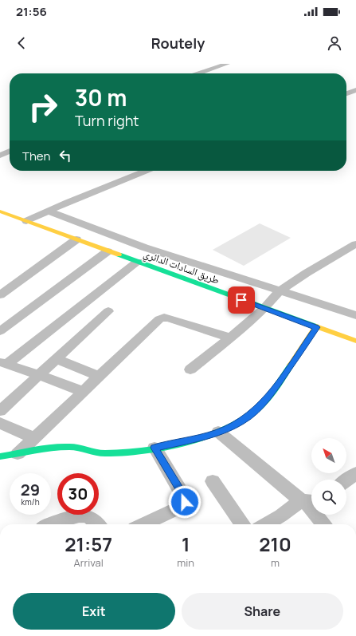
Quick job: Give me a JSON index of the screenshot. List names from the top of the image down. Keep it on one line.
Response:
{"streets":{"main road":["طريق السادات الدائري"]},"north":"top left","page":{"status":"21:56","header":"Routely","turn":["30 m","Turn right"],"then":"Then","speed":"29 km/h","limit":"30","eta":["21:57","Arrival","1","min","210","m"],"buttons":["Exit","Share"]}}
